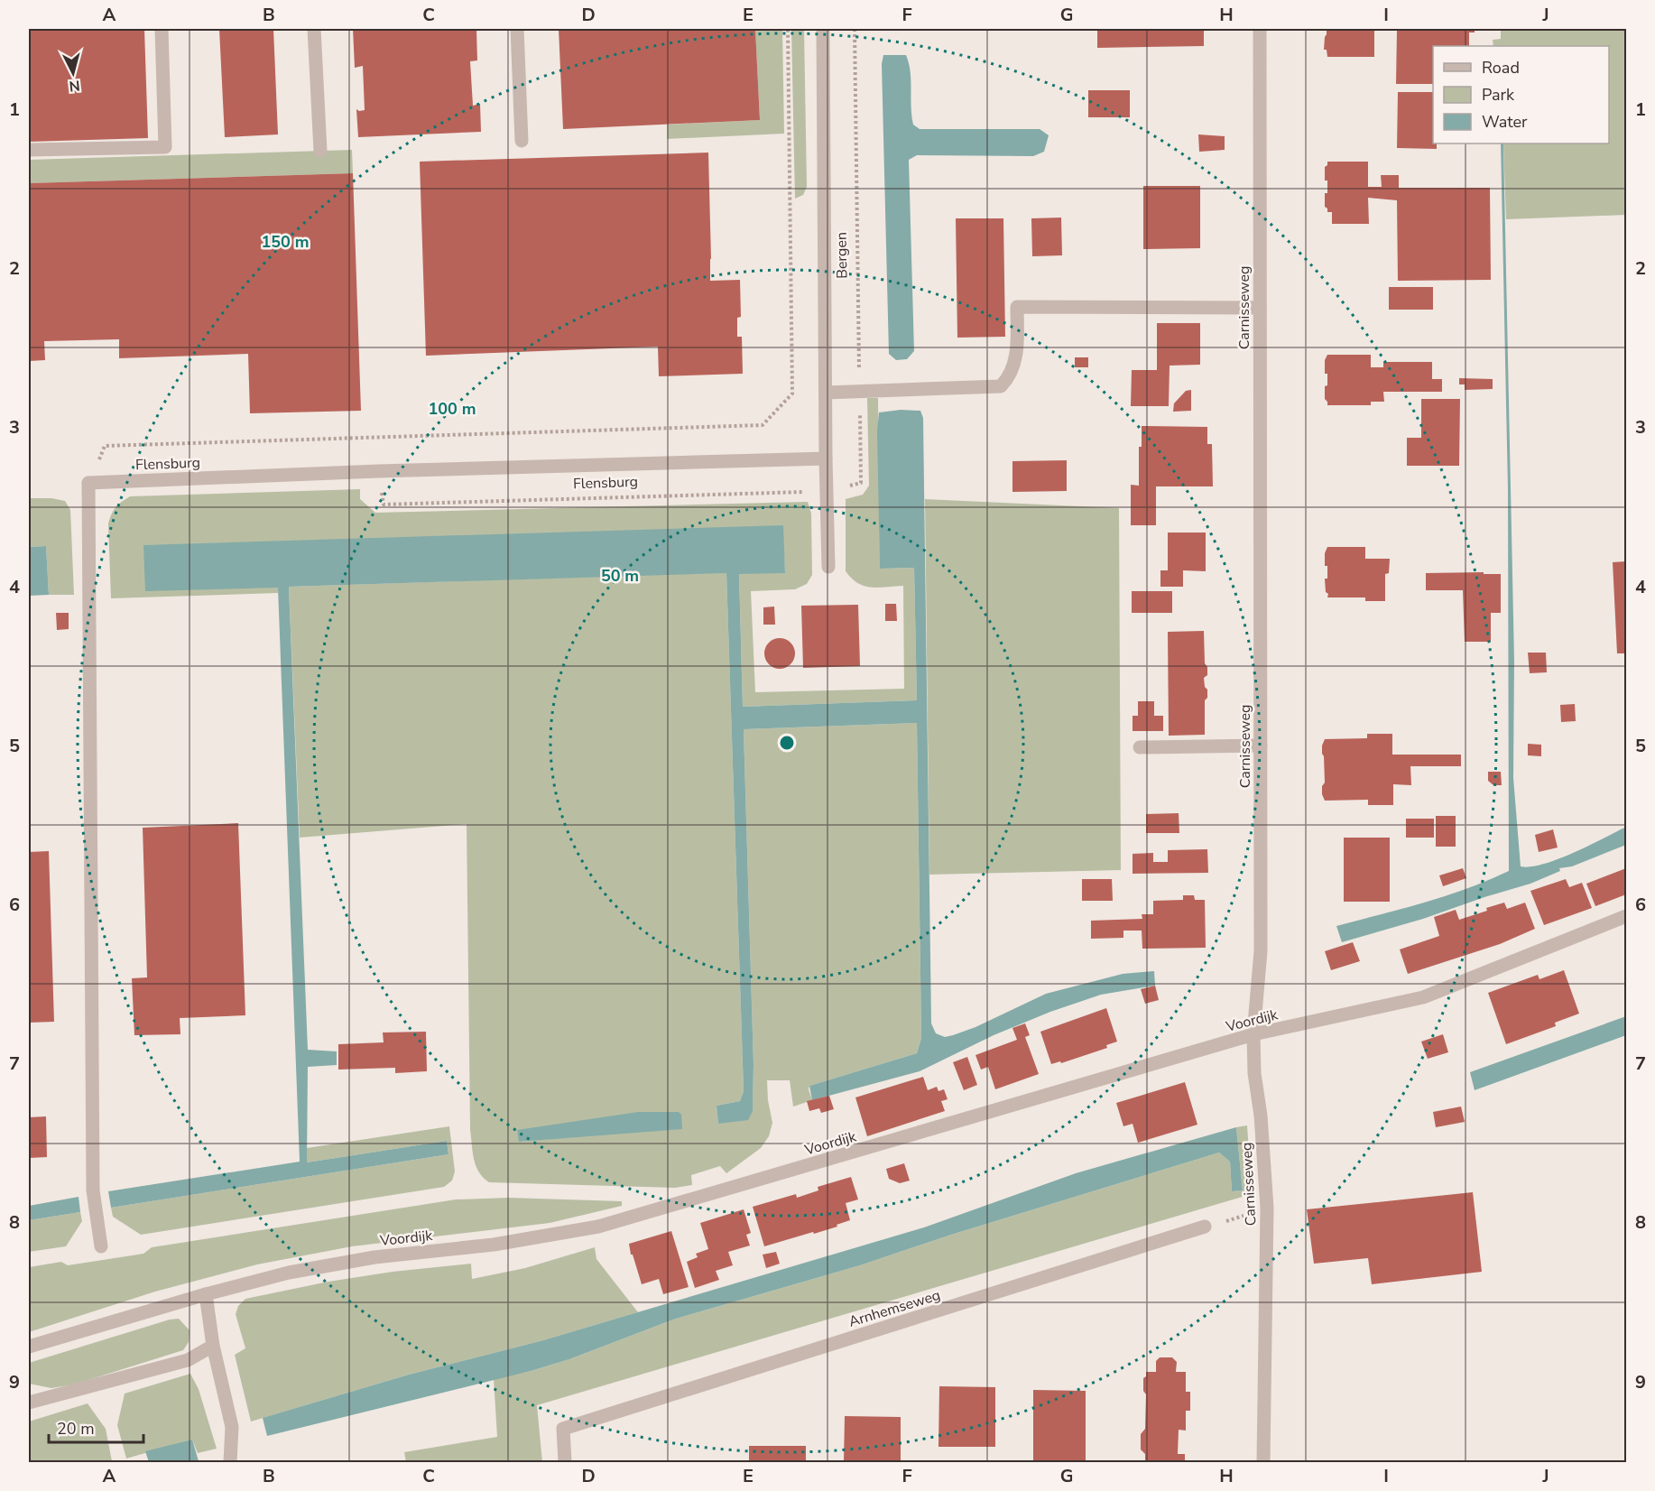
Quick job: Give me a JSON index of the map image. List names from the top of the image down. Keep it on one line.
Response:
{"streets":{"street":["Bergen","Carnisseweg","Flensburg","Voordijk","Arnhemseweg"]},"crossings":[["Bergen","Flensburg"],["Carnisseweg","Voordijk"]],"legend":["Road","Park","Water"],"scale_bar":"20 m","north":"bottom","grid":{"columns":["A","B","C","D","E","F","G","H","I","J"],"rows":["1","2","3","4","5","6","7","8","9"]},"rings":["150 m","100 m","50 m"]}
